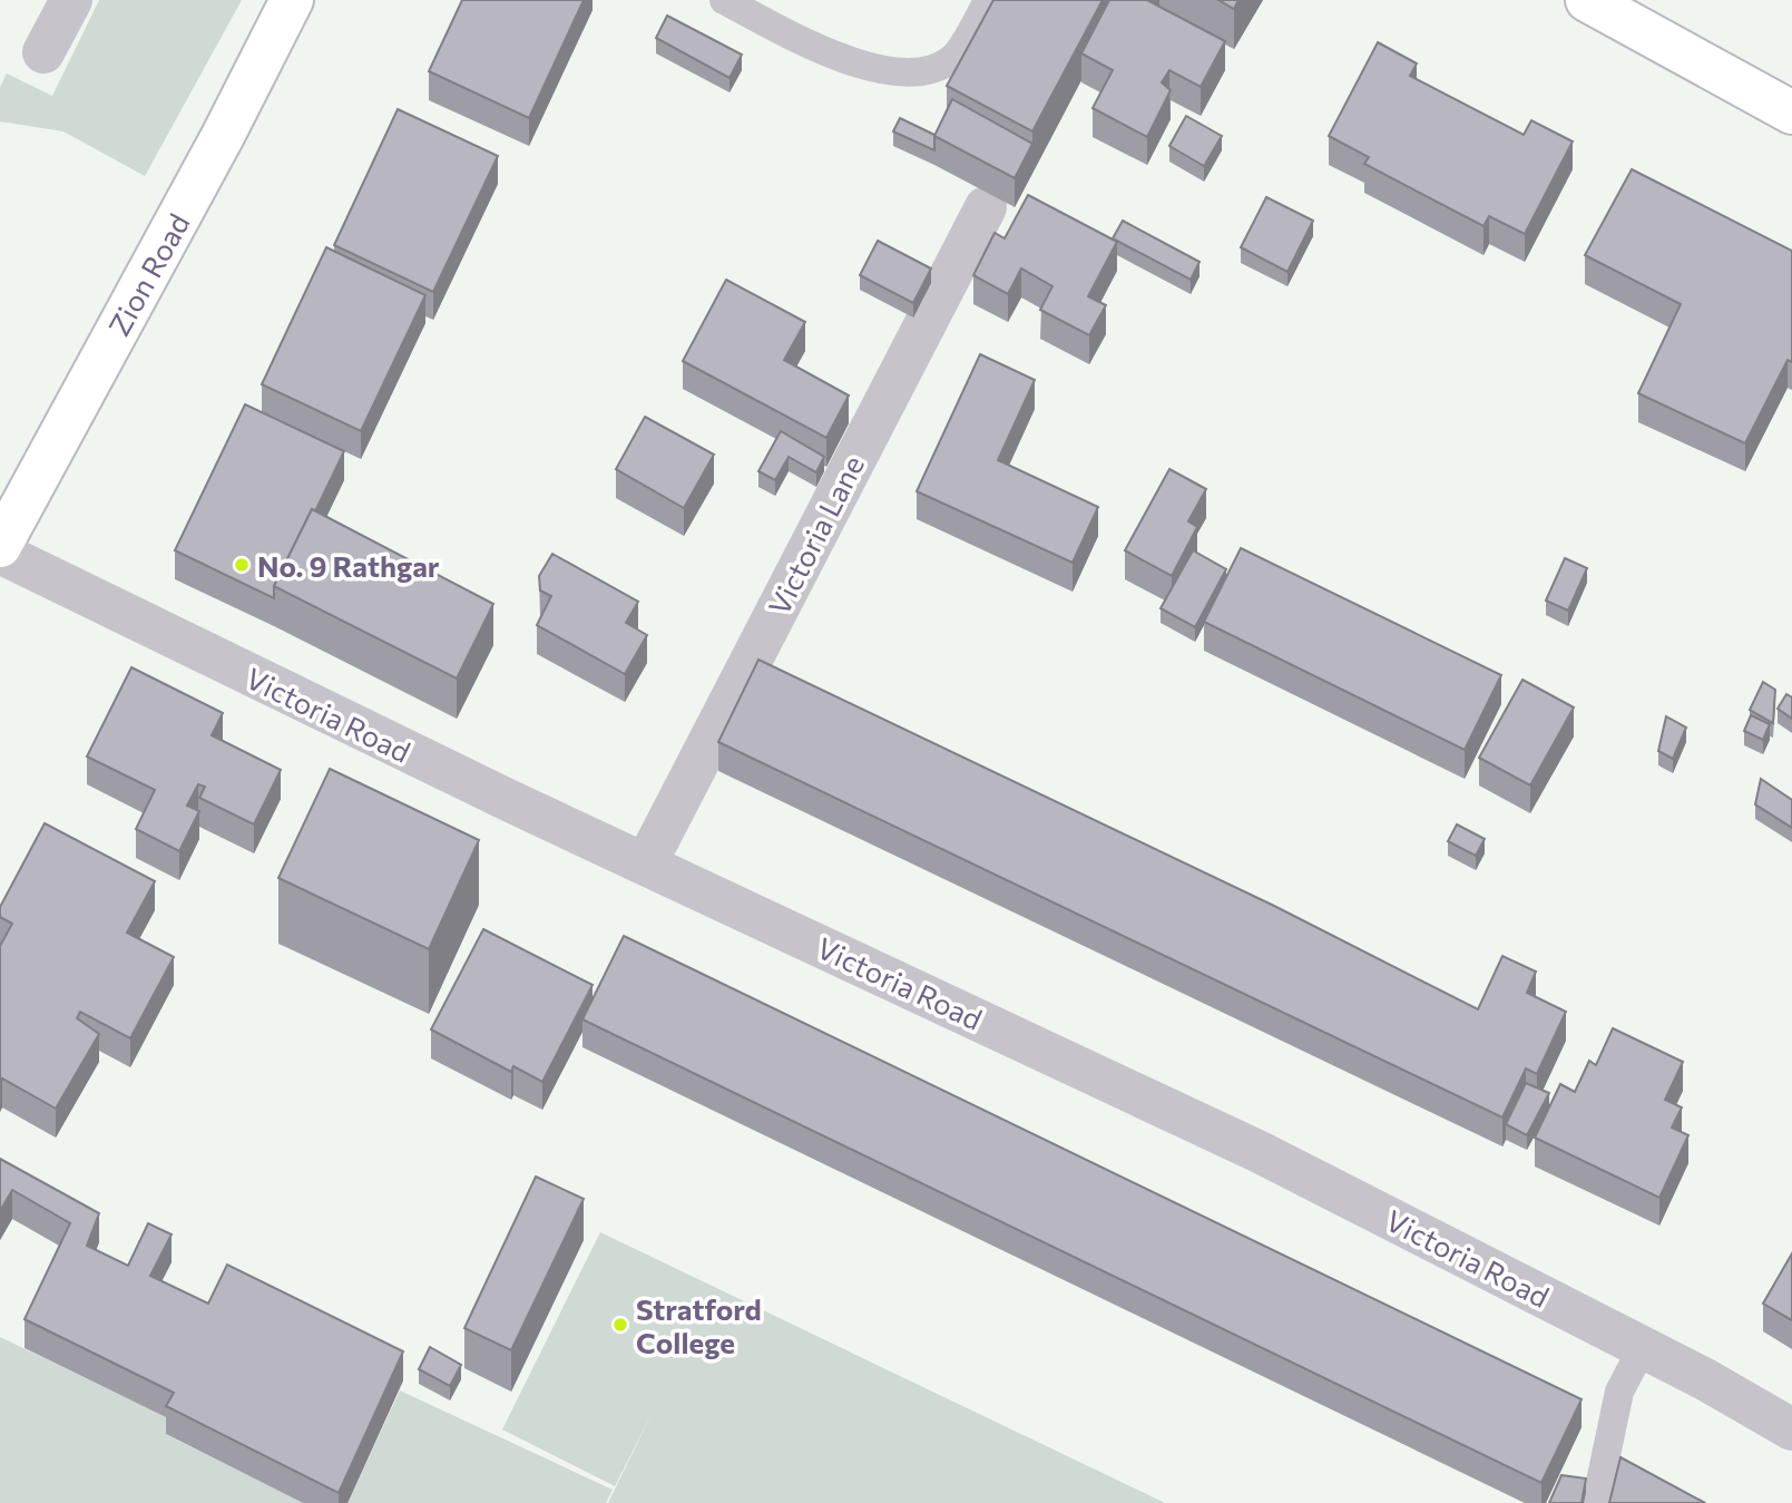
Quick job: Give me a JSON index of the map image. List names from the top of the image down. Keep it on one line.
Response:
{"streets":{"street":["Zion Road","Victoria Lane","Victoria Road"]},"crossings":[["Victoria Lane","Victoria Road"]],"places":["No. 9 Rathgar","Stratford College"]}
